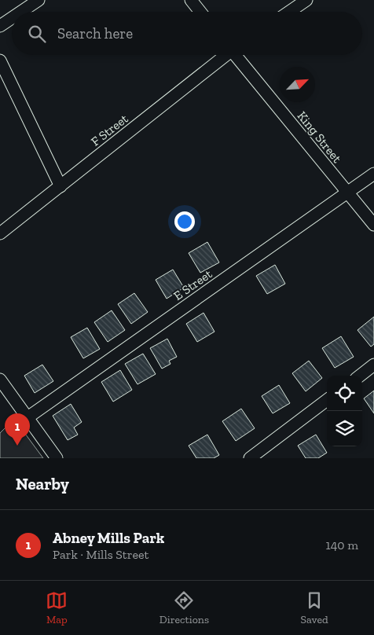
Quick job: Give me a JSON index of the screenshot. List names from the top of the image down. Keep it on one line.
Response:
{"streets":{"street":["F Street","King Street","E Street"]},"crossings":[["King Street","E Street"]],"north":"top right","page":{"search":"Search here","pins":"1","heading":"Nearby","list":[{"mark":"1","name":"Abney Mills Park","note":"Park · Mills Street","value":"140 m"}],"nav":["Map","Directions","Saved"]}}
